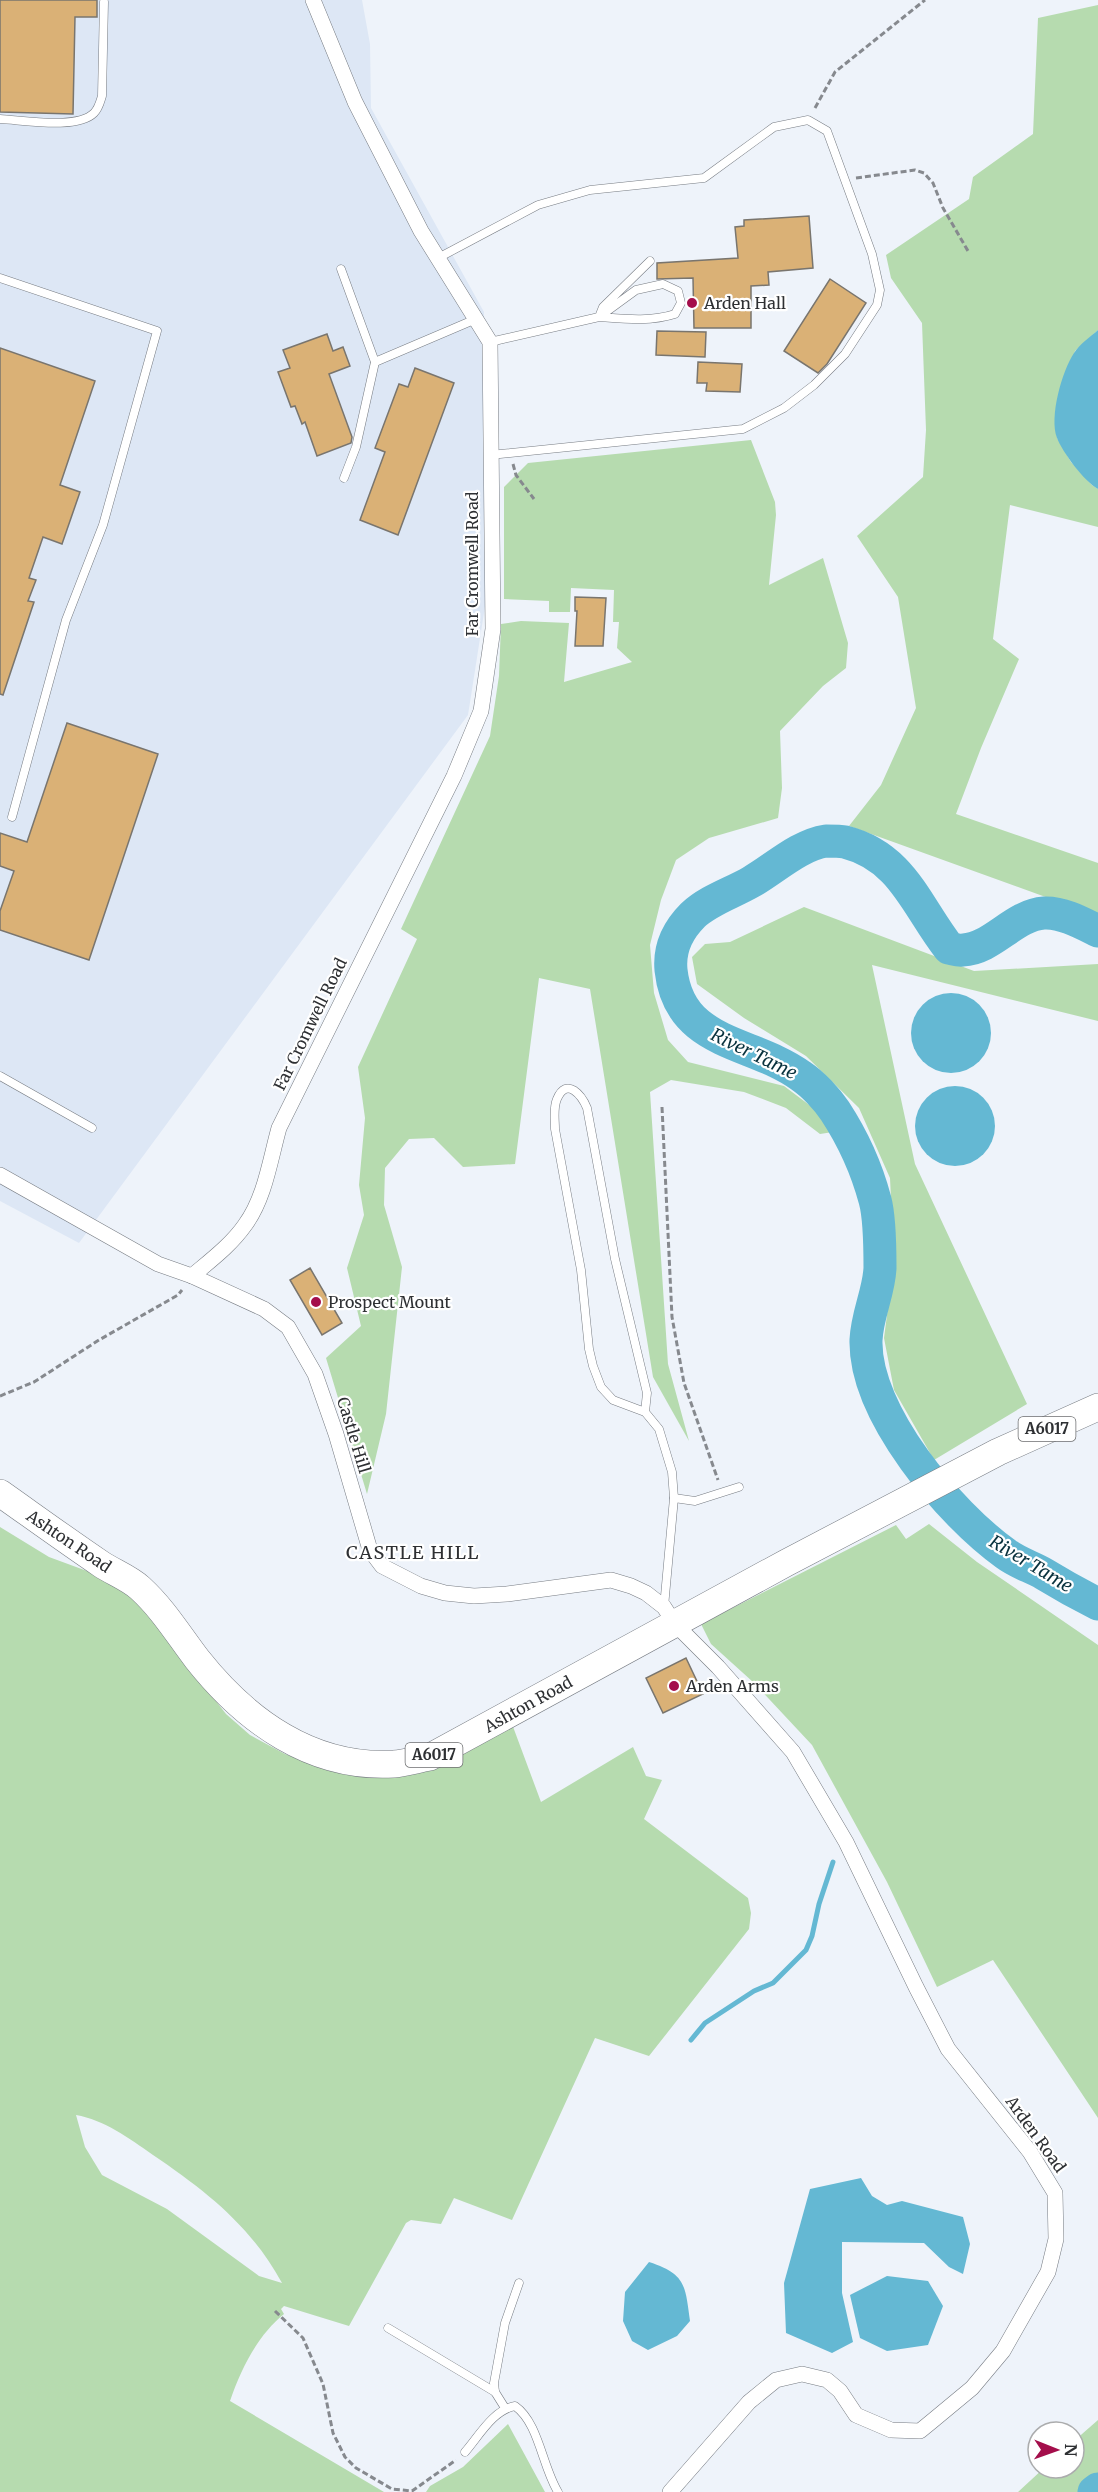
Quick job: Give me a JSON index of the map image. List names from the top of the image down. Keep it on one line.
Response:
{"streets":{"highway":["A6017","Ashton Road"],"street":["Far Cromwell Road","Castle Hill","Arden Road"]},"crossings":[["Far Cromwell Road","Castle Hill"],["Castle Hill","Ashton Road"],["Castle Hill","Arden Road"],["Ashton Road","Arden Road"]],"districts":["CASTLE HILL"],"water":["River Tame"],"places":["Arden Hall","Prospect Mount","Arden Arms"],"north":"right"}
